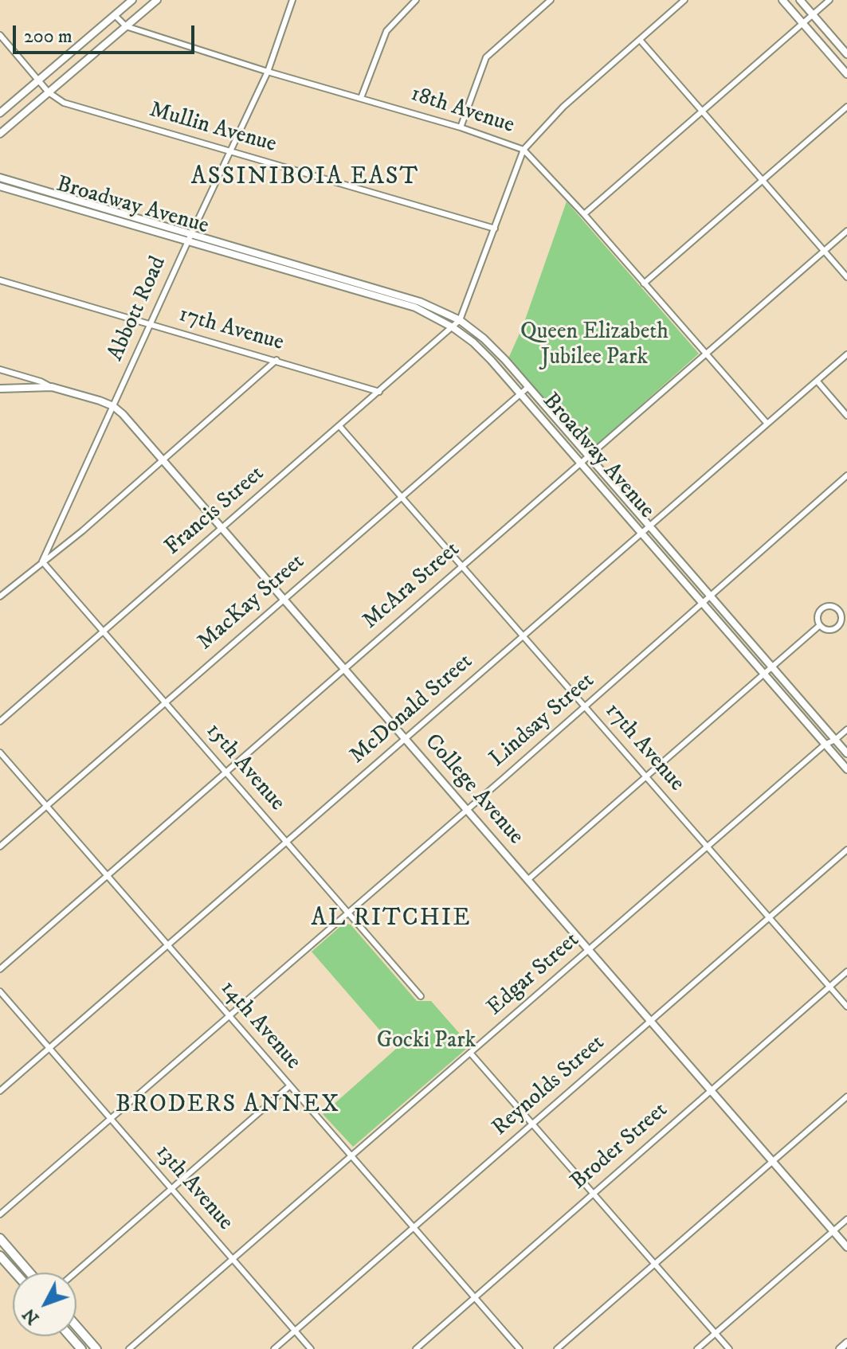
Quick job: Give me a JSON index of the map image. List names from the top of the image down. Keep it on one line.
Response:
{"streets":{"street":["18th Avenue","Mullin Avenue","Broadway Avenue","Abbott Road","17th Avenue","Francis Street","McAra Street","MacKay Street","McDonald Street","Lindsay Street","15th Avenue","College Avenue","Edgar Street","14th Avenue","Reynolds Street","Broder Street","13th Avenue"]},"crossings":[["18th Avenue","Abbott Road"],["18th Avenue","McAra Street"],["18th Avenue","McDonald Street"],["Mullin Avenue","Abbott Road"],["Broadway Avenue","Abbott Road"],["Broadway Avenue","Francis Street"],["Broadway Avenue","McAra Street"],["Broadway Avenue","MacKay Street"],["Broadway Avenue","McDonald Street"],["Broadway Avenue","Lindsay Street"],["Broadway Avenue","Edgar Street"],["Abbott Road","17th Avenue"],["Abbott Road","15th Avenue"],["Abbott Road","College Avenue"],["17th Avenue","Francis Street"],["17th Avenue","McAra Street"],["17th Avenue","MacKay Street"],["17th Avenue","McDonald Street"],["17th Avenue","Lindsay Street"],["17th Avenue","Edgar Street"],["17th Avenue","Reynolds Street"],["17th Avenue","Broder Street"],["Francis Street","15th Avenue"],["Francis Street","College Avenue"],["McAra Street","15th Avenue"],["McAra Street","College Avenue"],["McAra Street","14th Avenue"],["MacKay Street","15th Avenue"],["MacKay Street","College Avenue"],["MacKay Street","14th Avenue"],["McDonald Street","15th Avenue"],["McDonald Street","College Avenue"],["McDonald Street","14th Avenue"],["McDonald Street","13th Avenue"],["Lindsay Street","15th Avenue"],["Lindsay Street","College Avenue"],["Lindsay Street","14th Avenue"],["Lindsay Street","13th Avenue"],["College Avenue","Edgar Street"],["College Avenue","Reynolds Street"],["College Avenue","Broder Street"],["Edgar Street","14th Avenue"],["Edgar Street","13th Avenue"],["14th Avenue","Reynolds Street"],["14th Avenue","Broder Street"],["Reynolds Street","13th Avenue"]],"districts":["ASSINIBOIA EAST","AL RITCHIE","BRODERS ANNEX"],"parks":["Queen Elizabeth Jubilee Park","Gocki Park"],"scale_bar":"200 m","north":"bottom left"}
